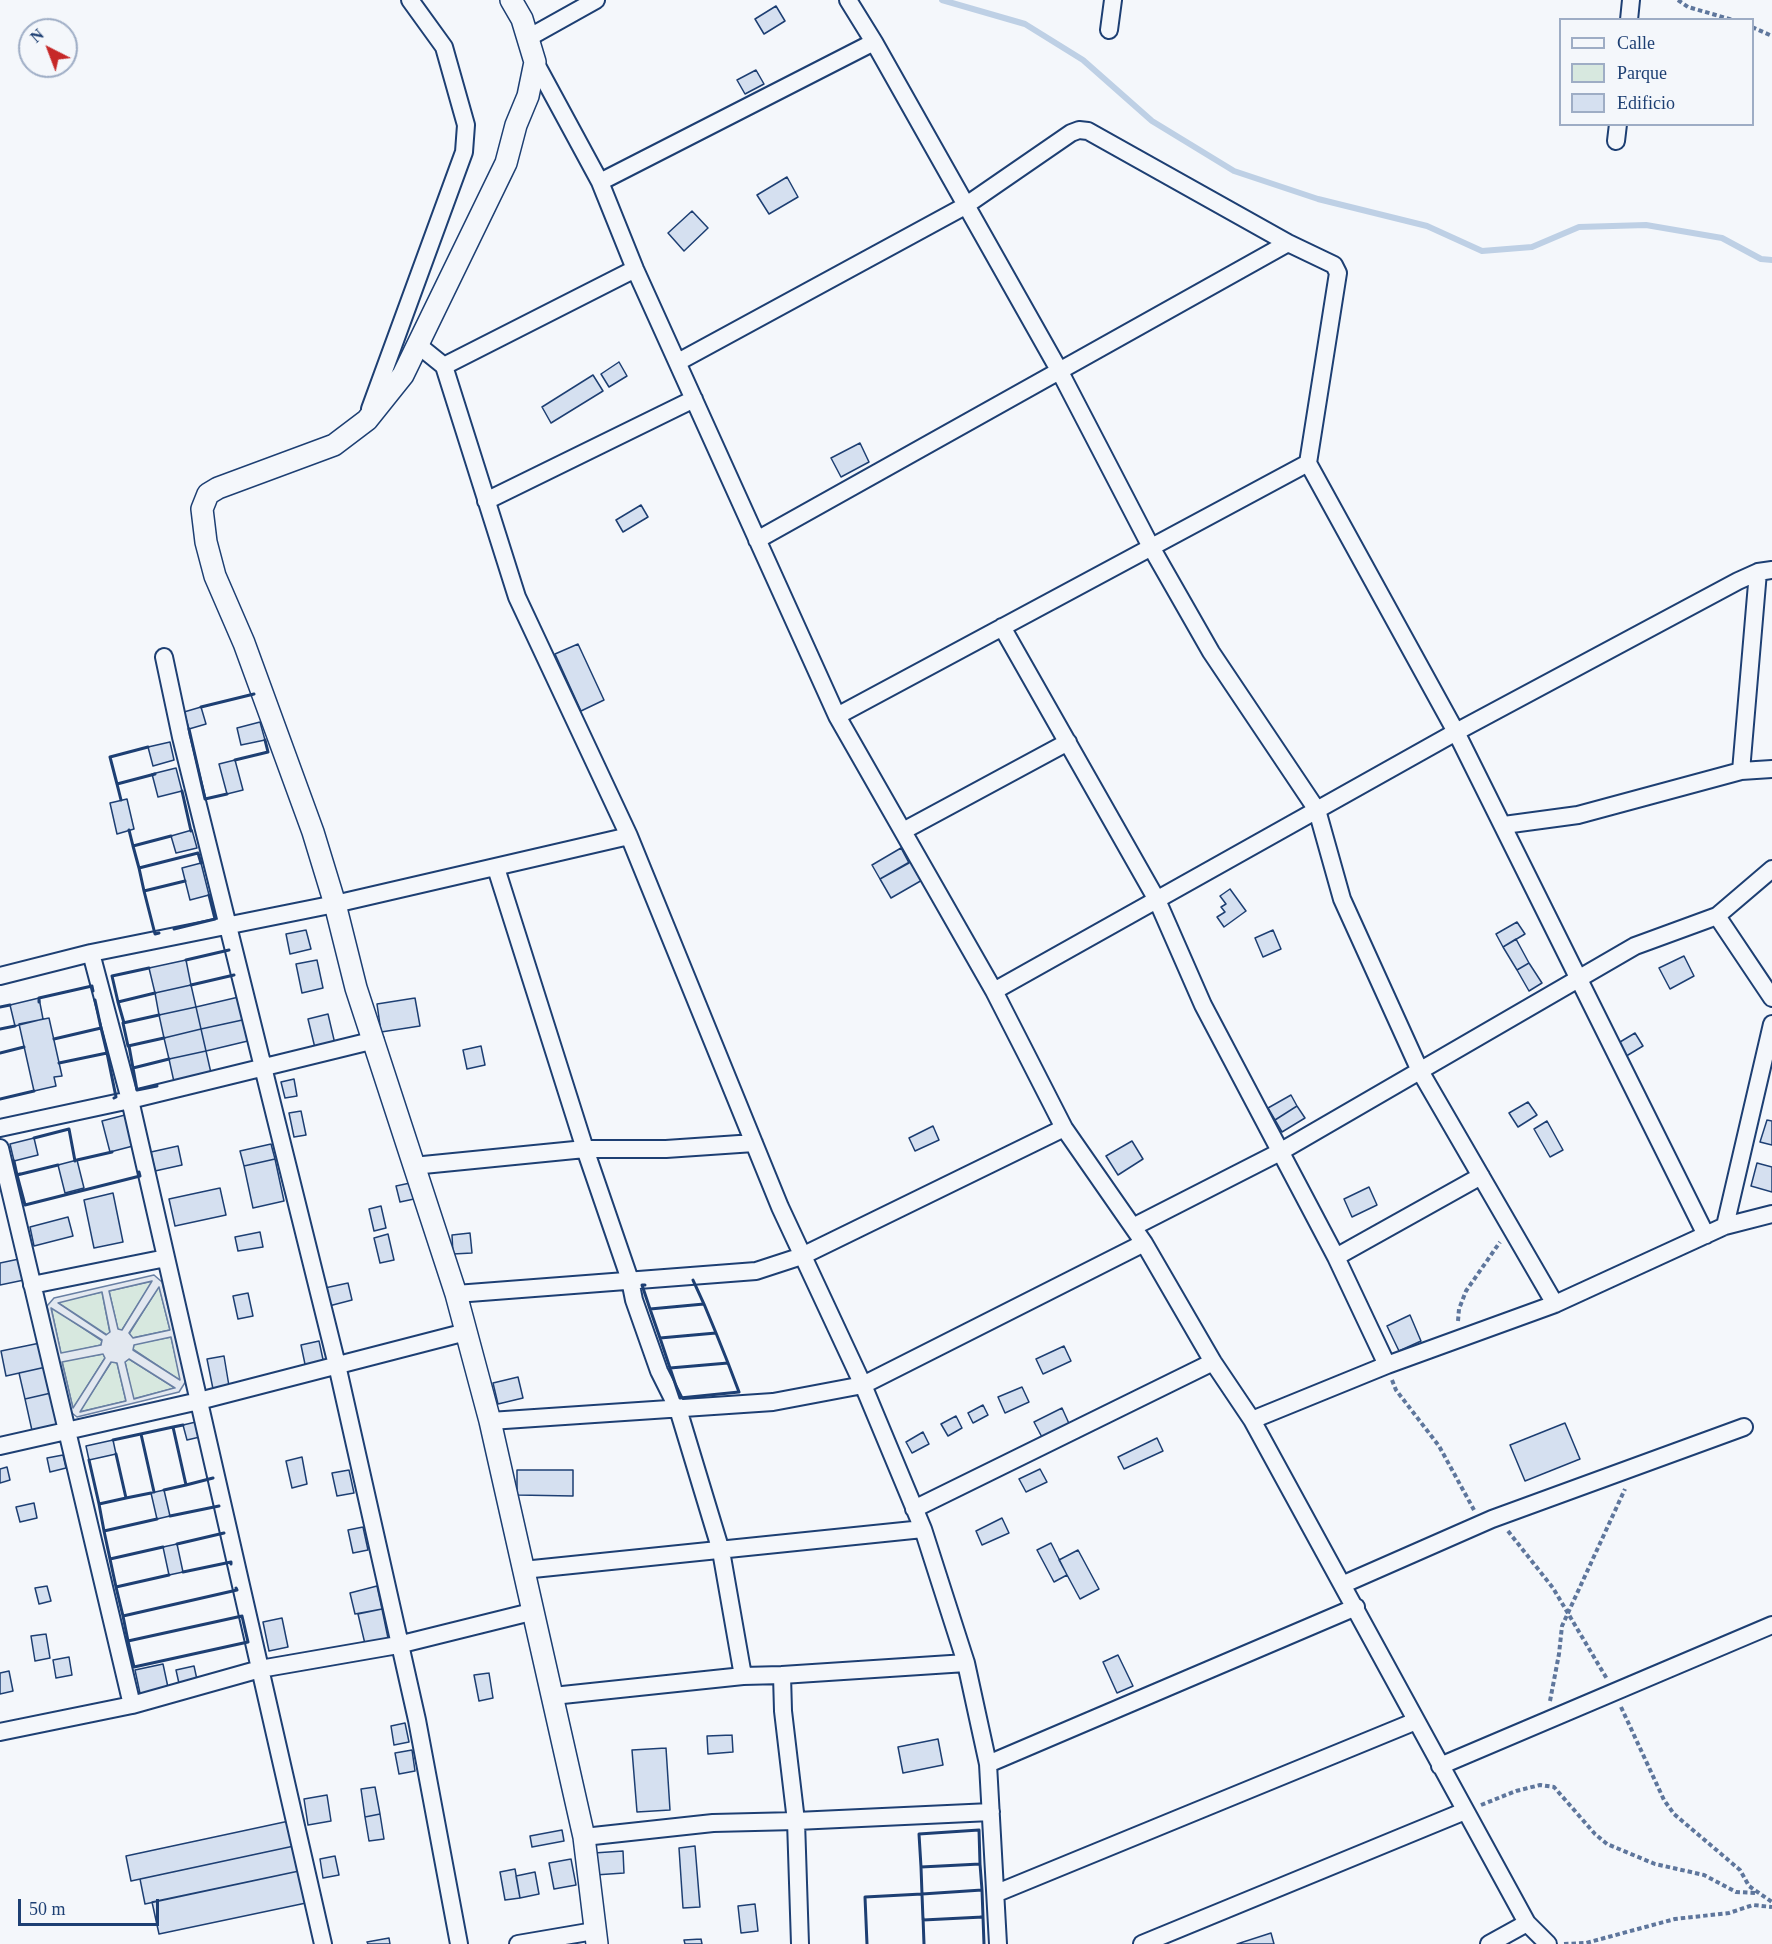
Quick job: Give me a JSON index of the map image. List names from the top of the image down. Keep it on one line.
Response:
{"legend":["Calle","Parque","Edificio"],"scale_bar":"50 m","north":"top left"}
